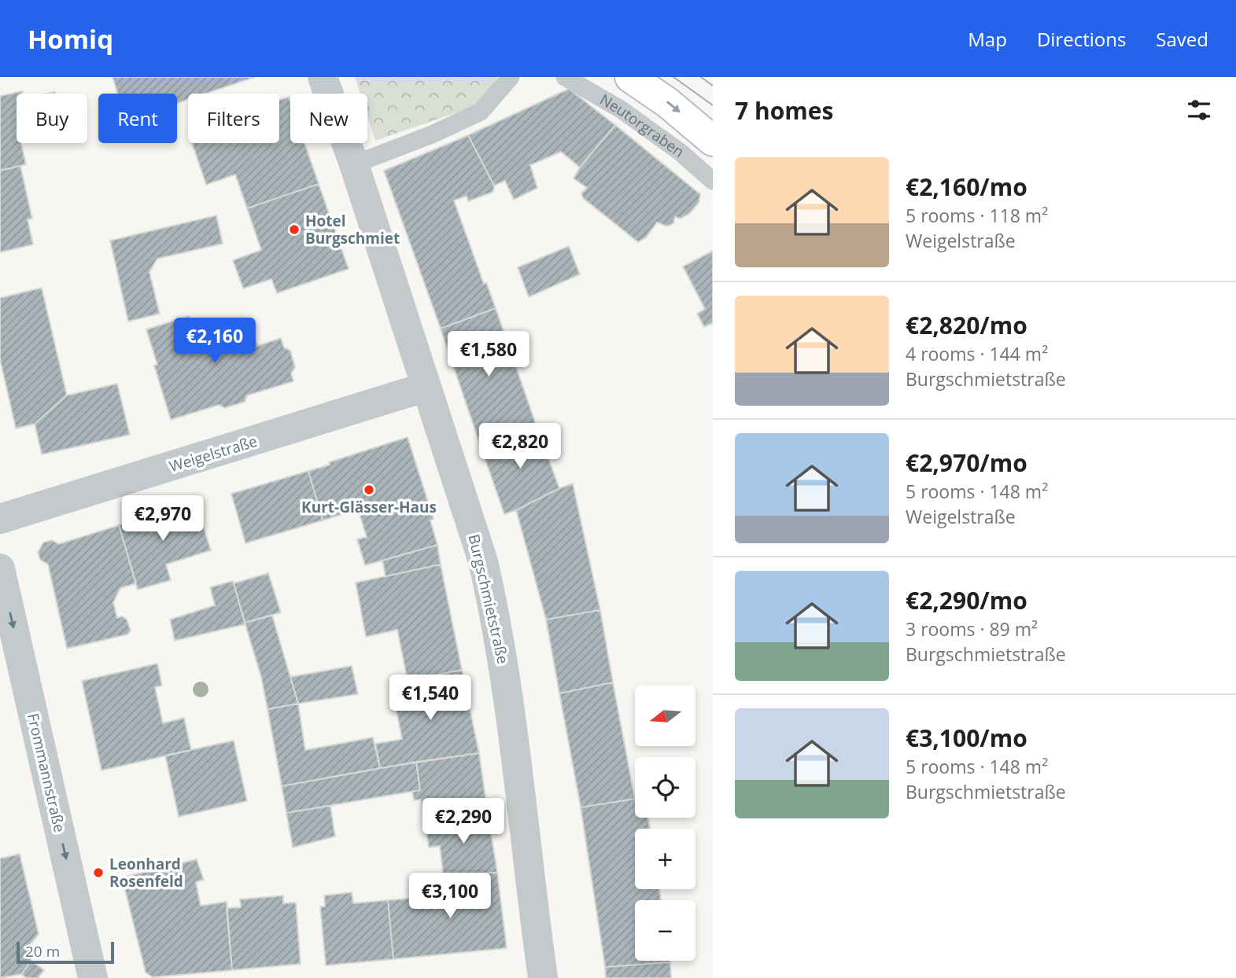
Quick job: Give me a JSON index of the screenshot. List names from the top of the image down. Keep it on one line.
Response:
{"streets":{"main road":["Neutorgraben"],"street":["Weigelstraße","Burgschmietstraße","Frommannstraße"]},"crossings":[["Weigelstraße","Burgschmietstraße"]],"one_way":["Frommannstraße"],"places":["Hotel Burgschmiet","Kurt-Glässer-Haus","Leonhard Rosenfeld"],"scale_bar":"20 m","north":"left","page":{"header":"Homiq","nav":["Map","Directions","Saved"],"heading":"7 homes","chip":["Buy","Rent","Filters","New"],"list":[{"name":"€2,160/mo","note":"5 rooms · 118 m² · Weigelstraße"},{"name":"€2,820/mo","note":"4 rooms · 144 m² · Burgschmietstraße"},{"name":"€2,970/mo","note":"5 rooms · 148 m² · Weigelstraße"},{"name":"€2,290/mo","note":"3 rooms · 89 m² · Burgschmietstraße"},{"name":"€3,100/mo","note":"5 rooms · 148 m² · Burgschmietstraße"}],"price":["€2,160","€1,580","€2,820","€2,970","€1,540","€2,290","€3,100"],"map_buttons":["+","−"],"scale":"20 m"}}
